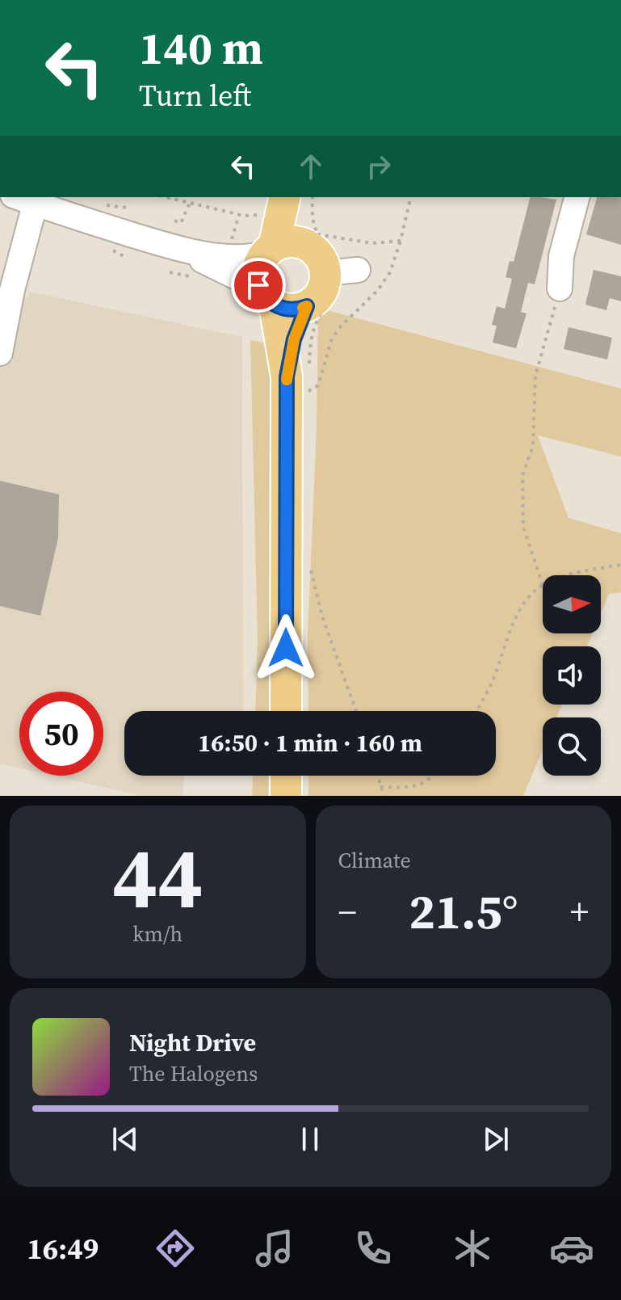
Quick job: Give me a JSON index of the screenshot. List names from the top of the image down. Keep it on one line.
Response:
{"north":"right","page":{"turn":["140 m","Turn left"],"limit":"50","trip":"16:50 · 1 min · 160 m","tile":[["44","km/h"],"Climate"],"heat":["−","21.5°","+"],"song":["Night Drive","The Halogens"],"tabs":"16:49"}}
